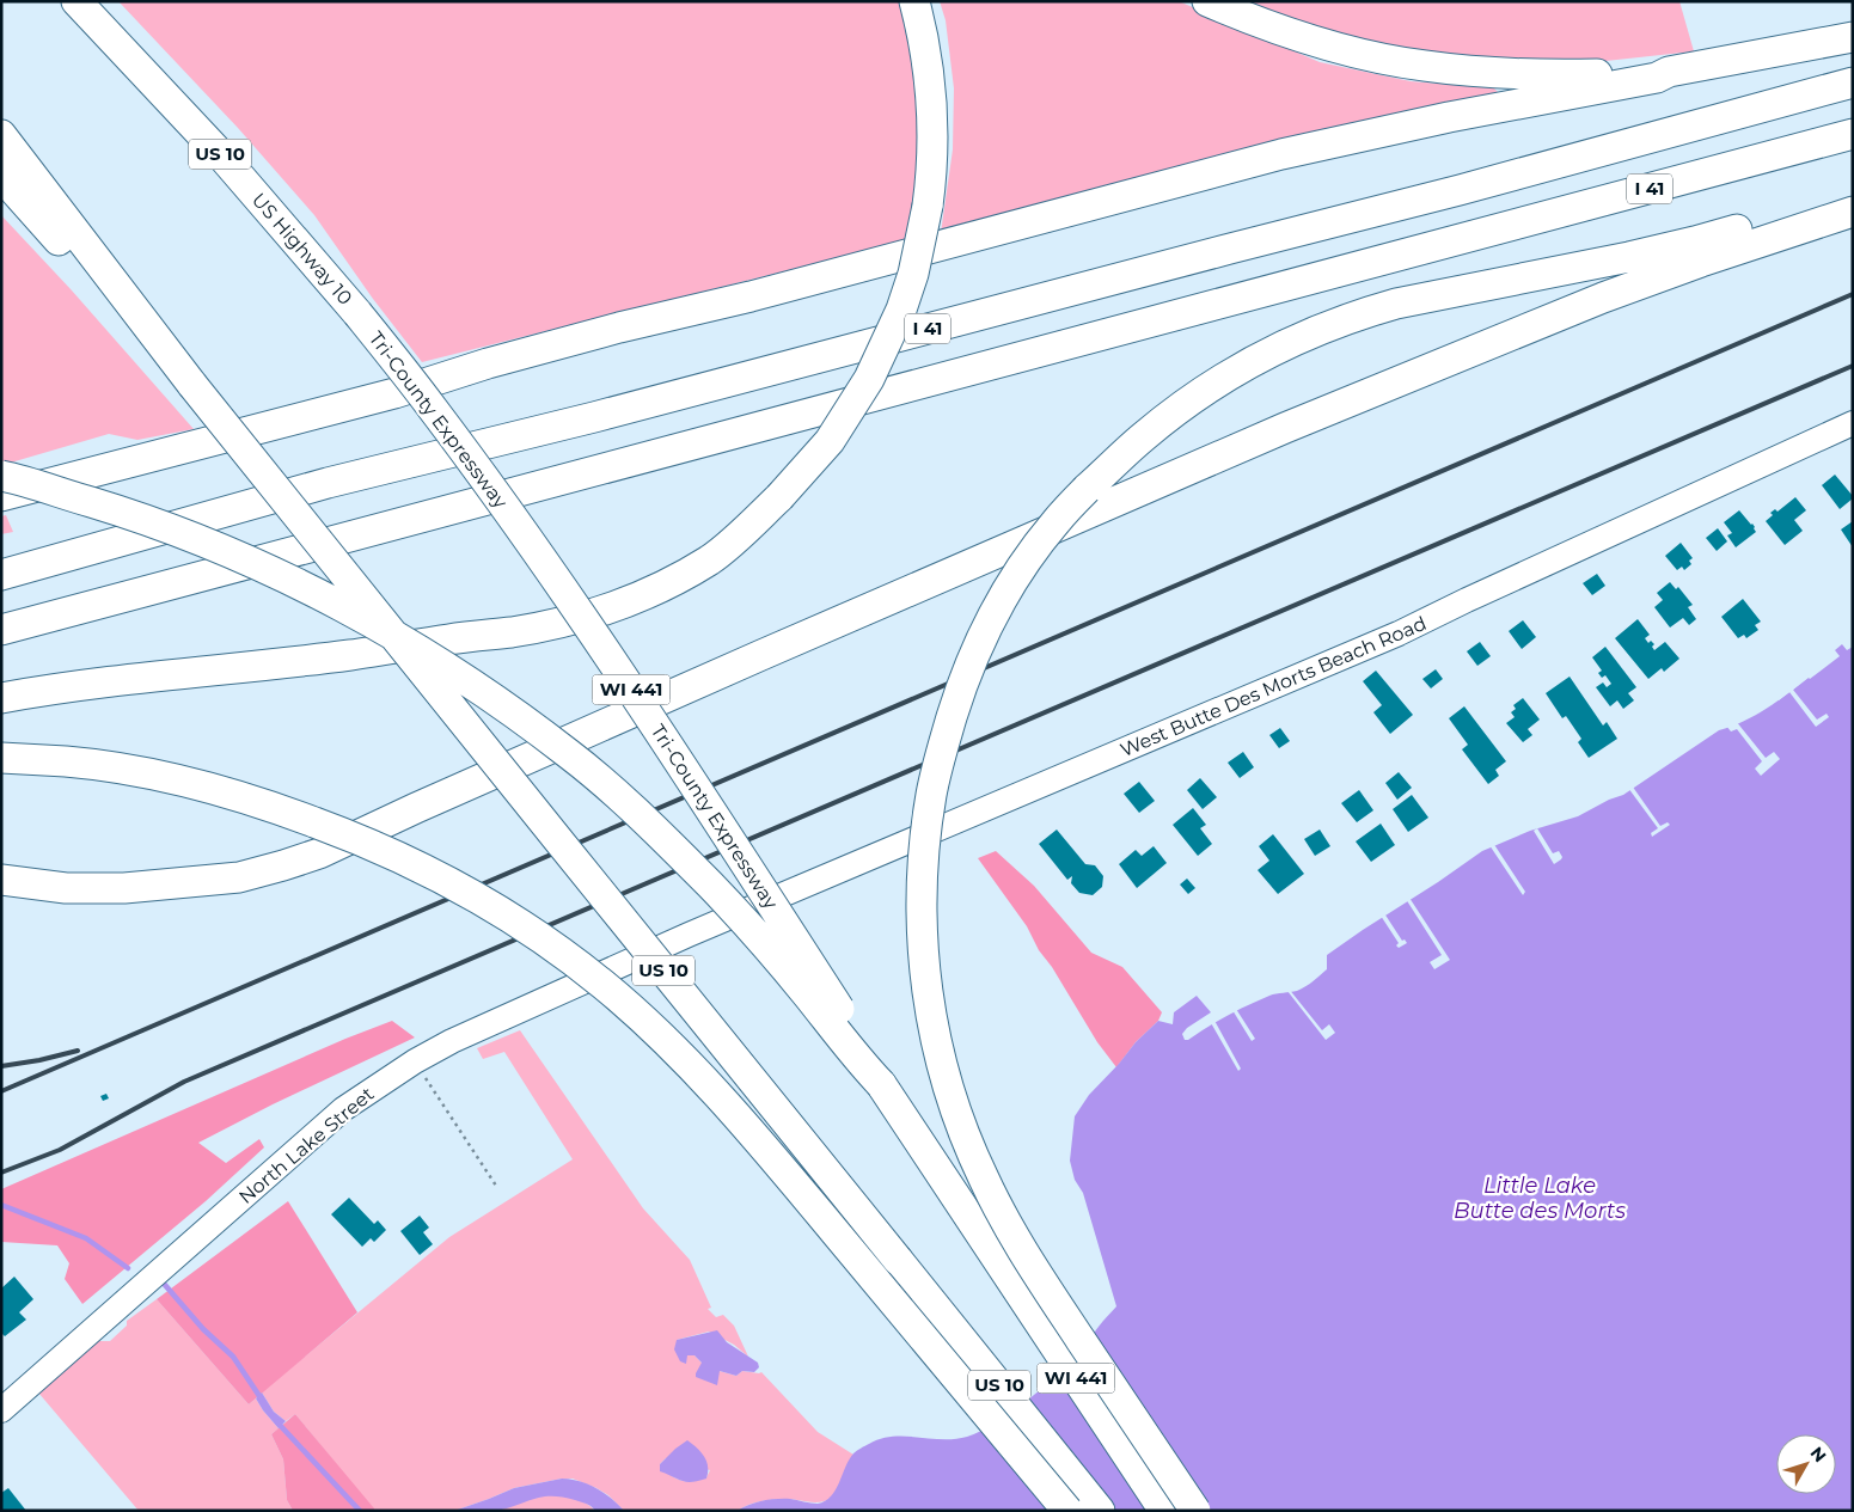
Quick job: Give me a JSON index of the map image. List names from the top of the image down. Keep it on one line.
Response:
{"streets":{"highway":["US 10","I 41","US Highway 10","Tri-County Expressway","WI 441"],"street":["West Butte Des Morts Beach Road","North Lake Street"]},"crossings":[["US Highway 10","Tri-County Expressway"],["West Butte Des Morts Beach Road","North Lake Street"]],"water":["Little Lake Butte des Morts"],"north":"top right"}
